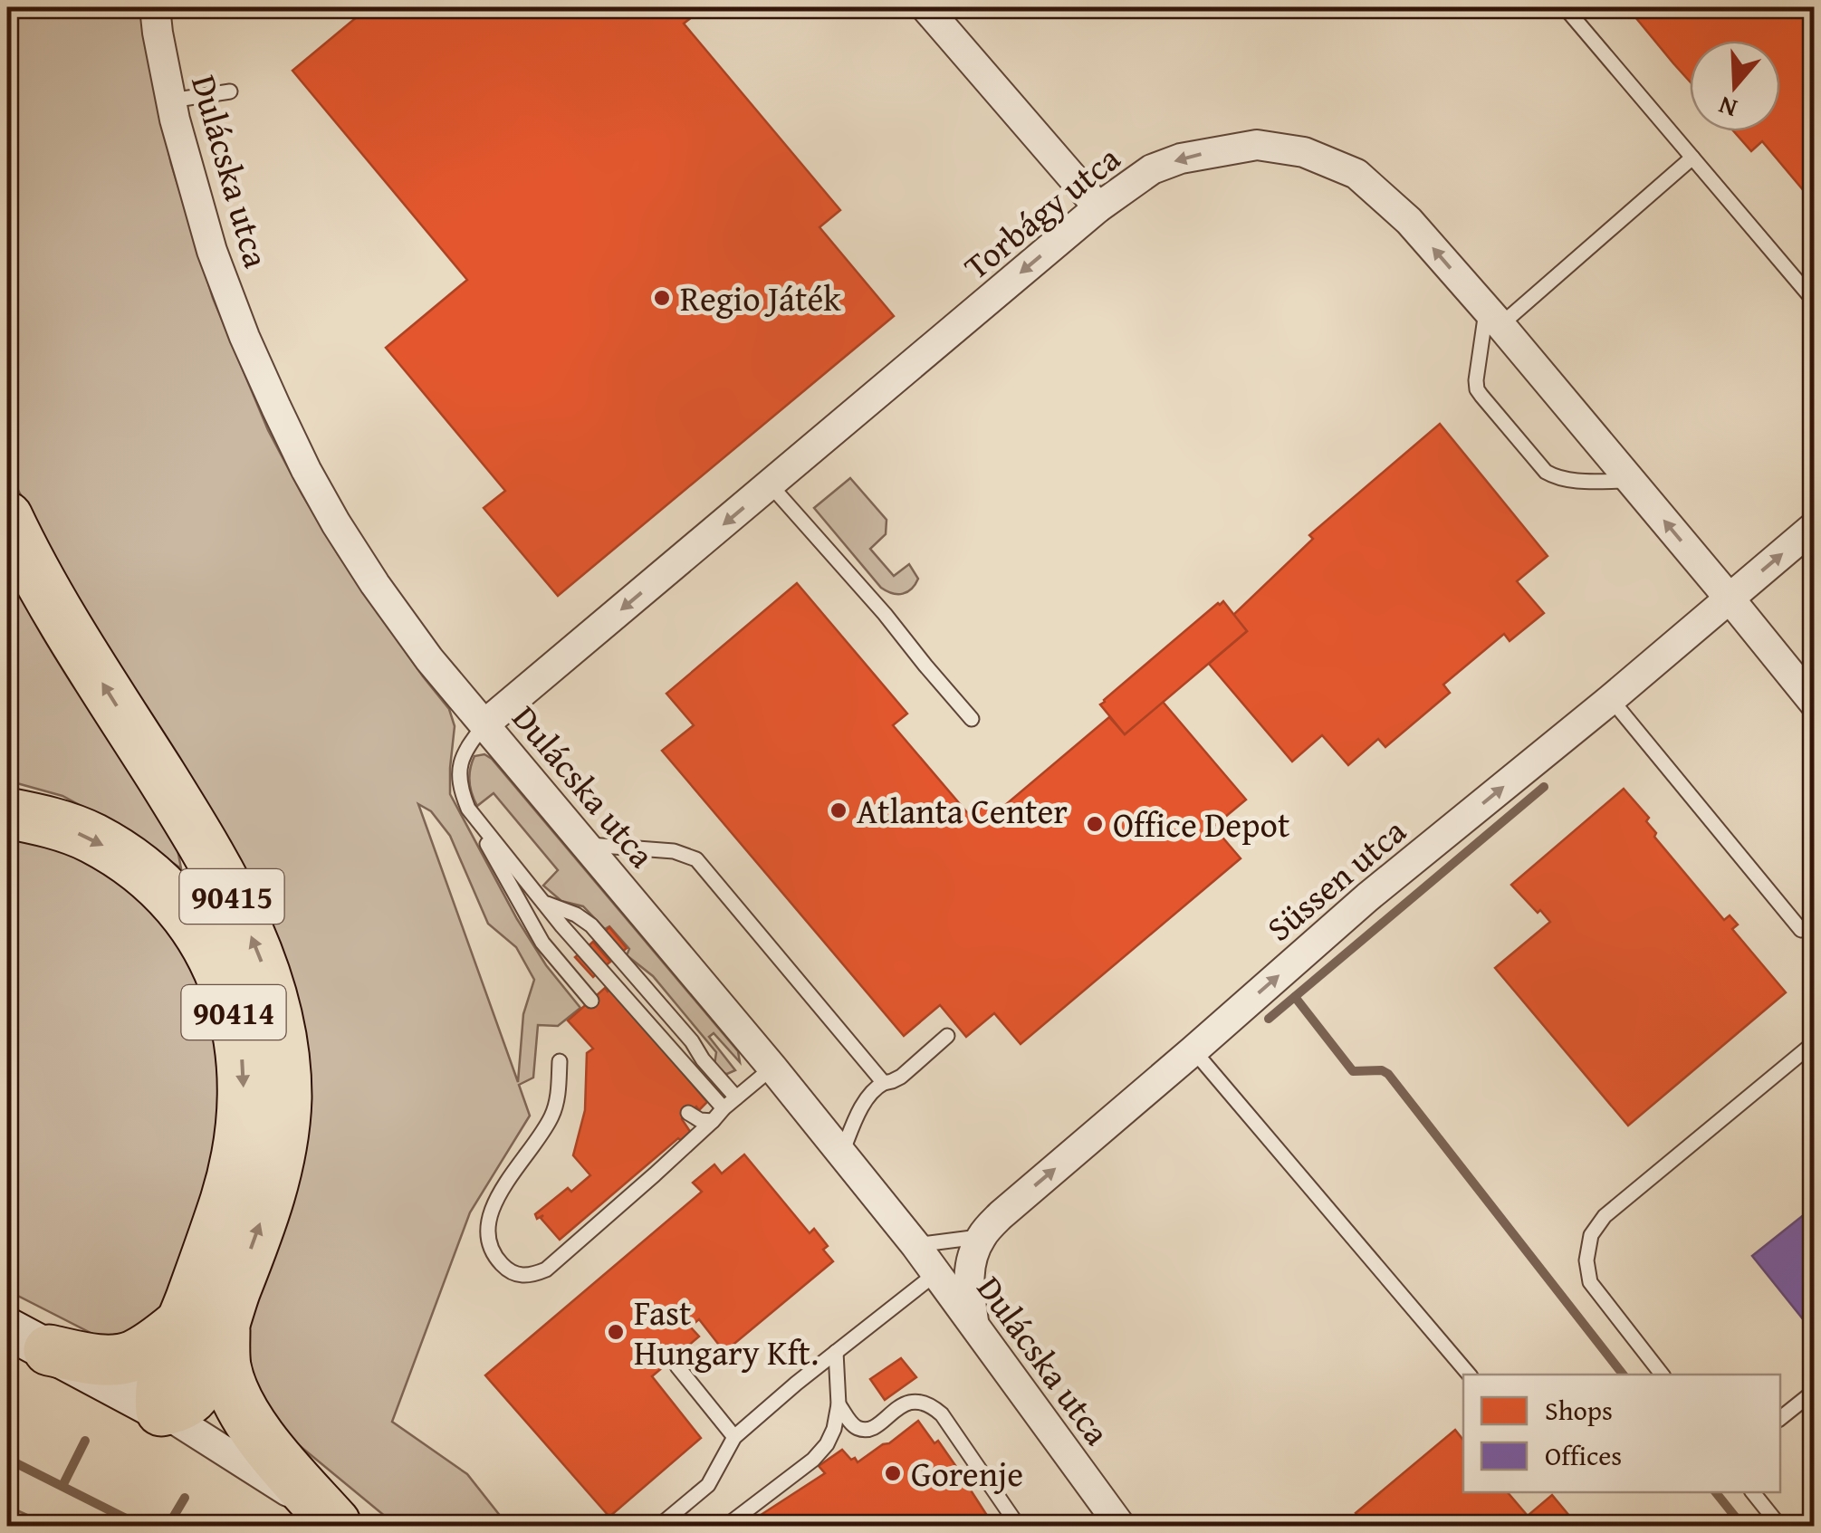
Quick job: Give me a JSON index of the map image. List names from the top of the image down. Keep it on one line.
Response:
{"streets":{"highway":["90415","90414"],"street":["Dulácska utca","Torbágy utca","Süssen utca"]},"crossings":[["Dulácska utca","Torbágy utca"],["Dulácska utca","Süssen utca"],["Torbágy utca","Süssen utca"],["90415","90414"]],"one_way":["Süssen utca"],"places":["Regio Játék","Atlanta Center","Office Depot","Fast Hungary Kft.","Gorenje"],"legend":["Shops","Offices"],"north":"bottom"}
